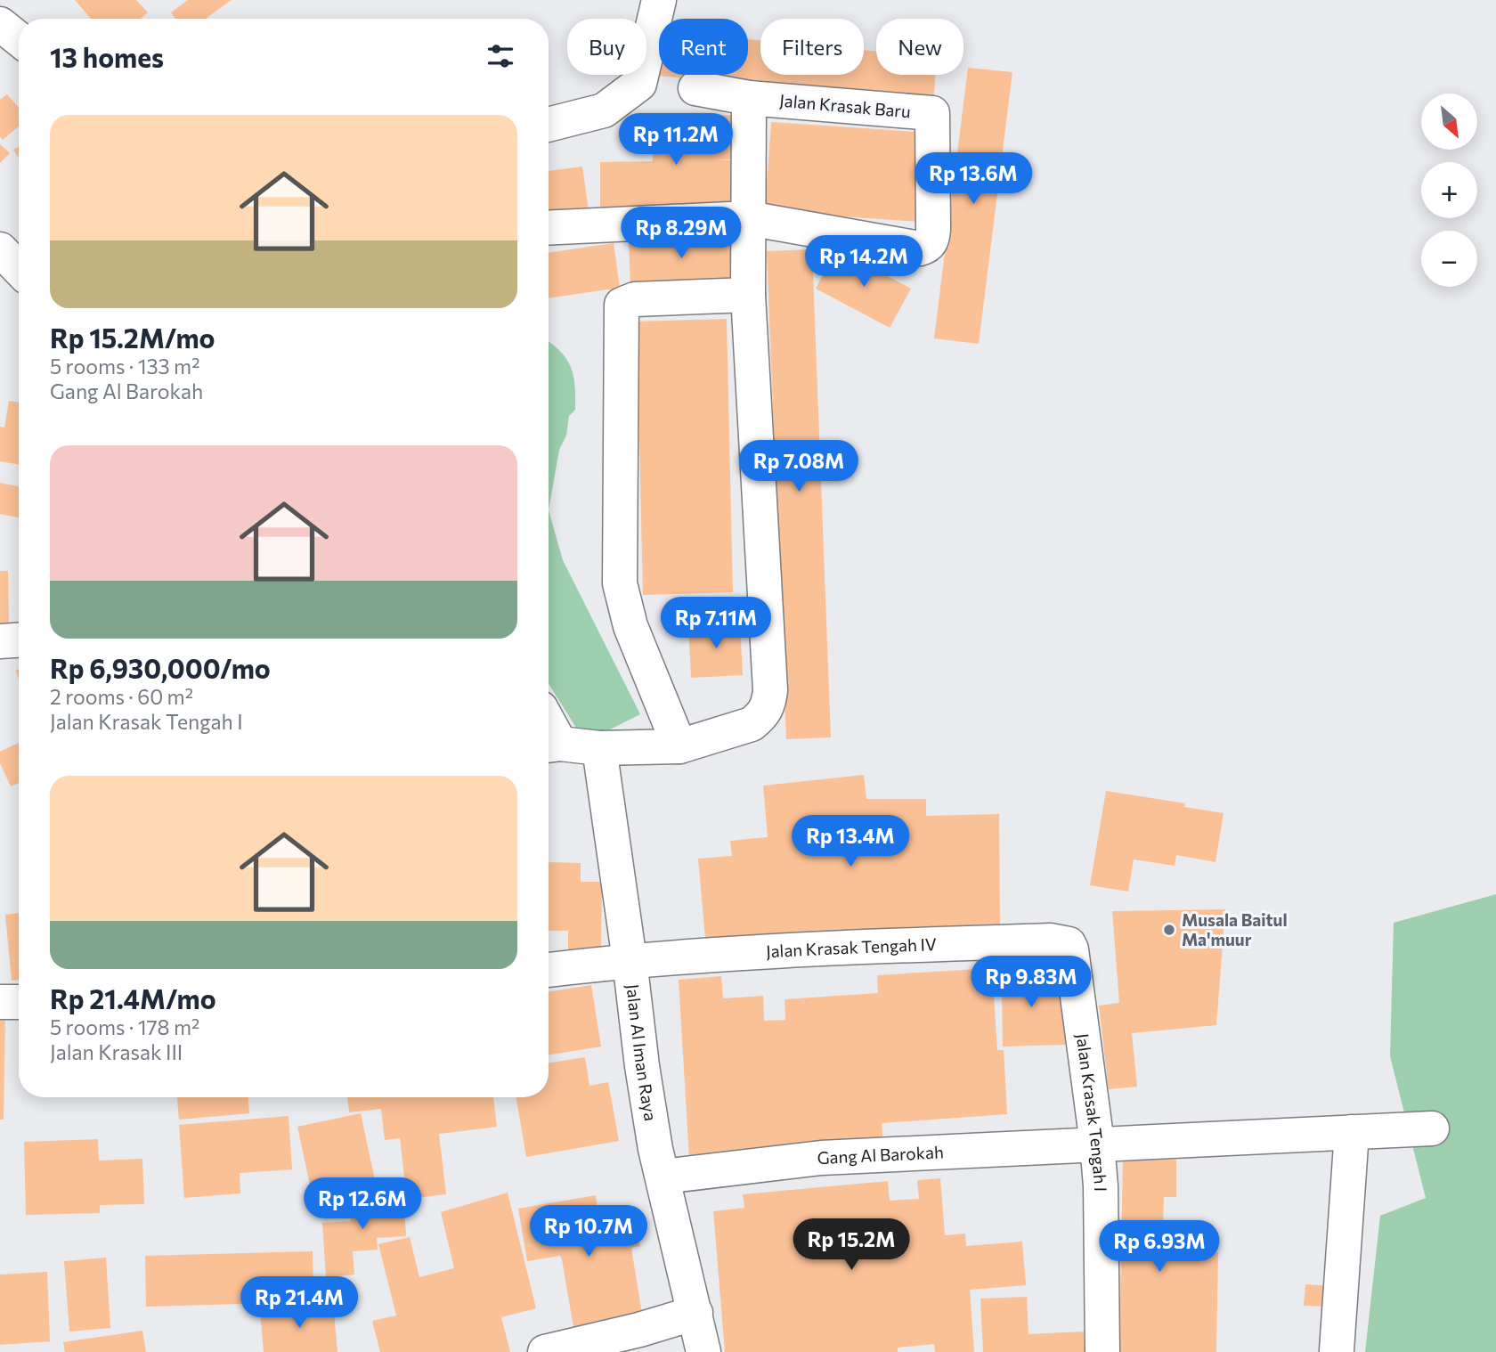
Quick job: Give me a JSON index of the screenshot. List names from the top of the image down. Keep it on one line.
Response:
{"streets":{"street":["Jalan Krasak Baru","Jalan Krasak Tengah IV","Jalan Al Iman Raya","Jalan Krasak Tengah I","Gang Al Barokah"]},"crossings":[["Jalan Krasak Tengah IV","Jalan Al Iman Raya"],["Jalan Krasak Tengah IV","Jalan Krasak Tengah I"],["Jalan Al Iman Raya","Gang Al Barokah"],["Jalan Krasak Tengah I","Gang Al Barokah"]],"places":["Musala Baitul Ma'muur"],"north":"bottom right","page":{"chip":["Buy","Rent","Filters","New"],"heading":"13 homes","map_buttons":["+","−"],"list":[{"name":"Rp 15.2M/mo","note":"5 rooms · 133 m² · Gang Al Barokah"},{"name":"Rp 6,930,000/mo","note":"2 rooms · 60 m² · Jalan Krasak Tengah I"},{"name":"Rp 21.4M/mo","note":"5 rooms · 178 m² · Jalan Krasak III"}],"price":["Rp 11.2M","Rp 13.6M","Rp 8.29M","Rp 14.2M","Rp 7.08M","Rp 7.11M","Rp 13.4M","Rp 9.83M","Rp 12.6M","Rp 10.7M","Rp 15.2M","Rp 6.93M","Rp 21.4M"]}}
